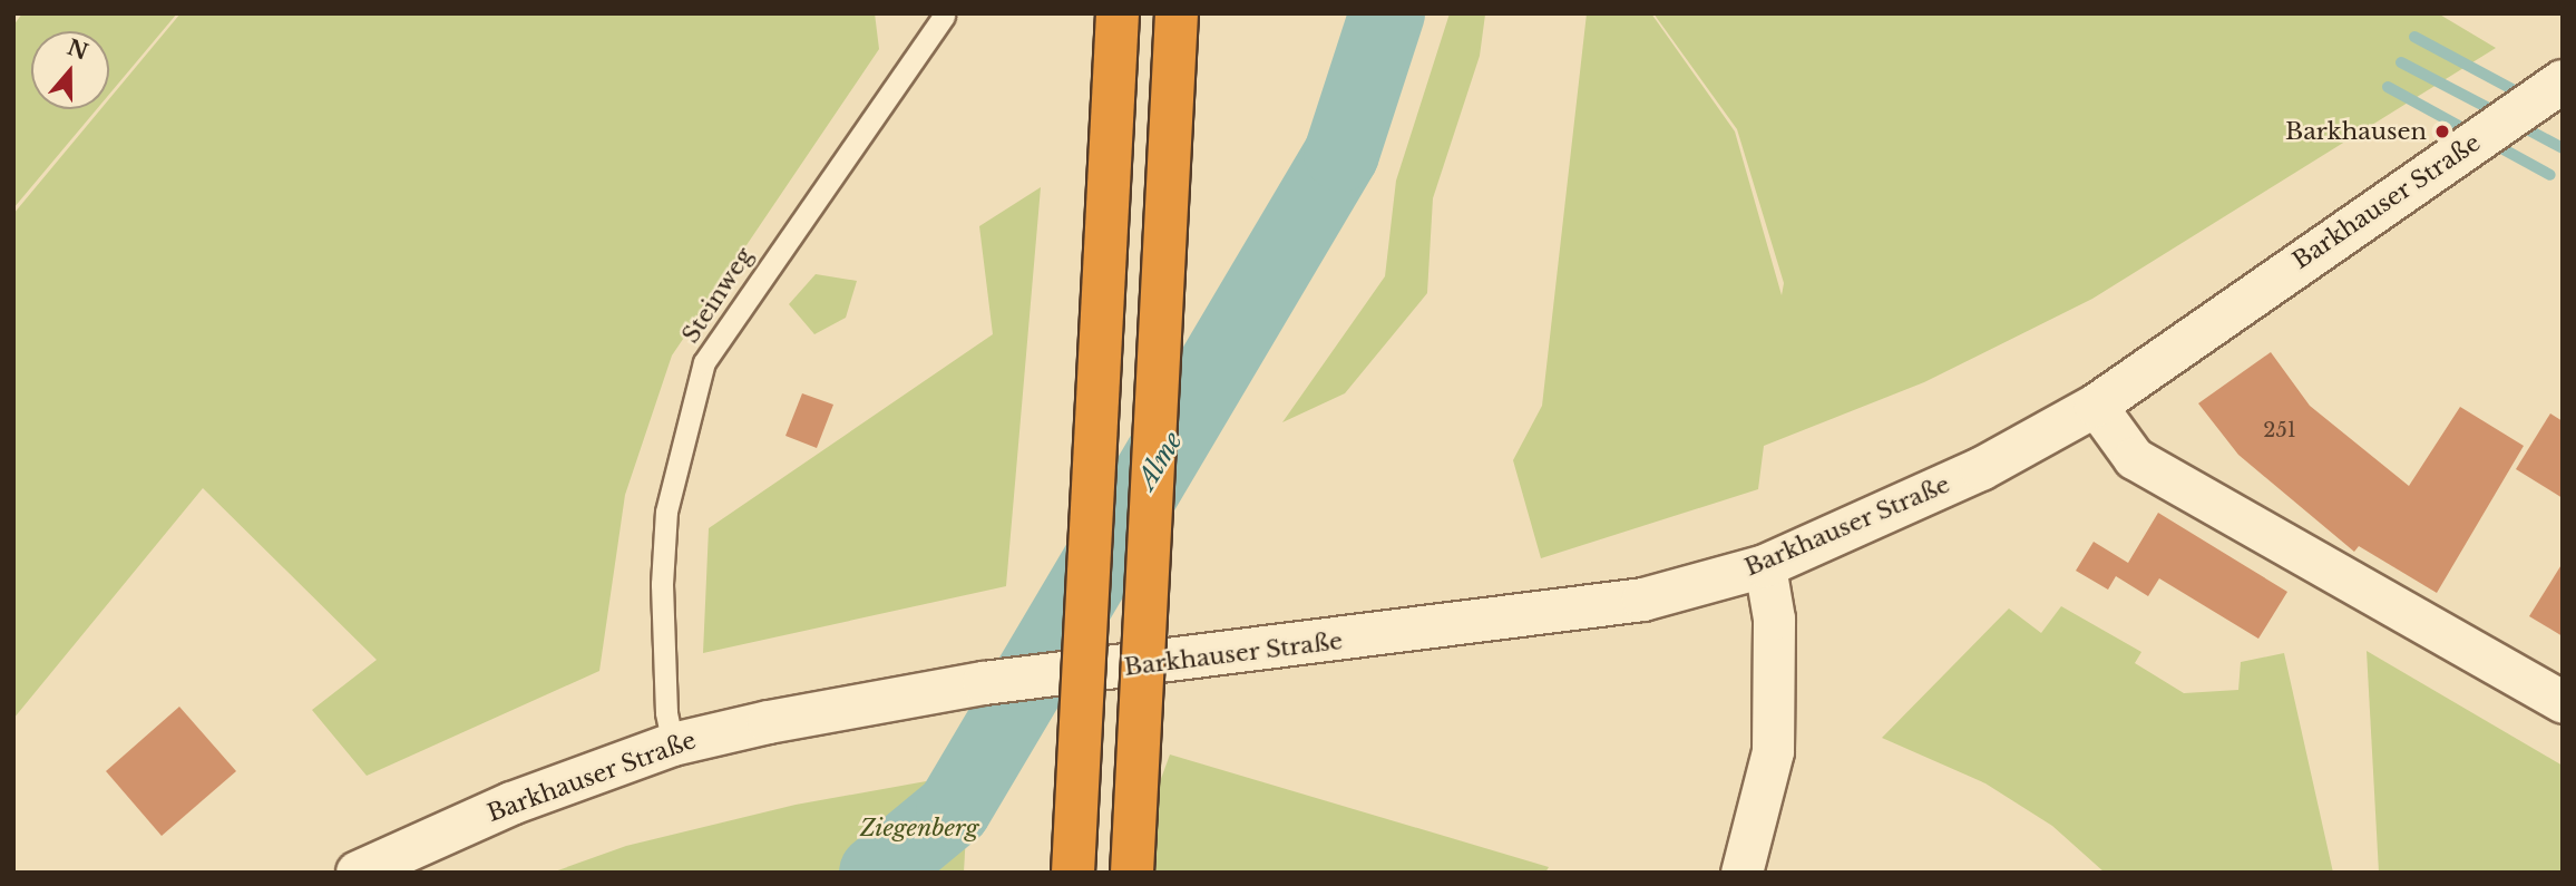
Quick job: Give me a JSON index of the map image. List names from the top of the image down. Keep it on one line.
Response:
{"streets":{"street":["Barkhauser Straße"],"lane":["Steinweg"]},"crossings":[["Barkhauser Straße","Steinweg"]],"water":["Alme"],"parks":["Ziegenberg"],"places":["Barkhausen"],"house_numbers":["251"],"north":"top"}
